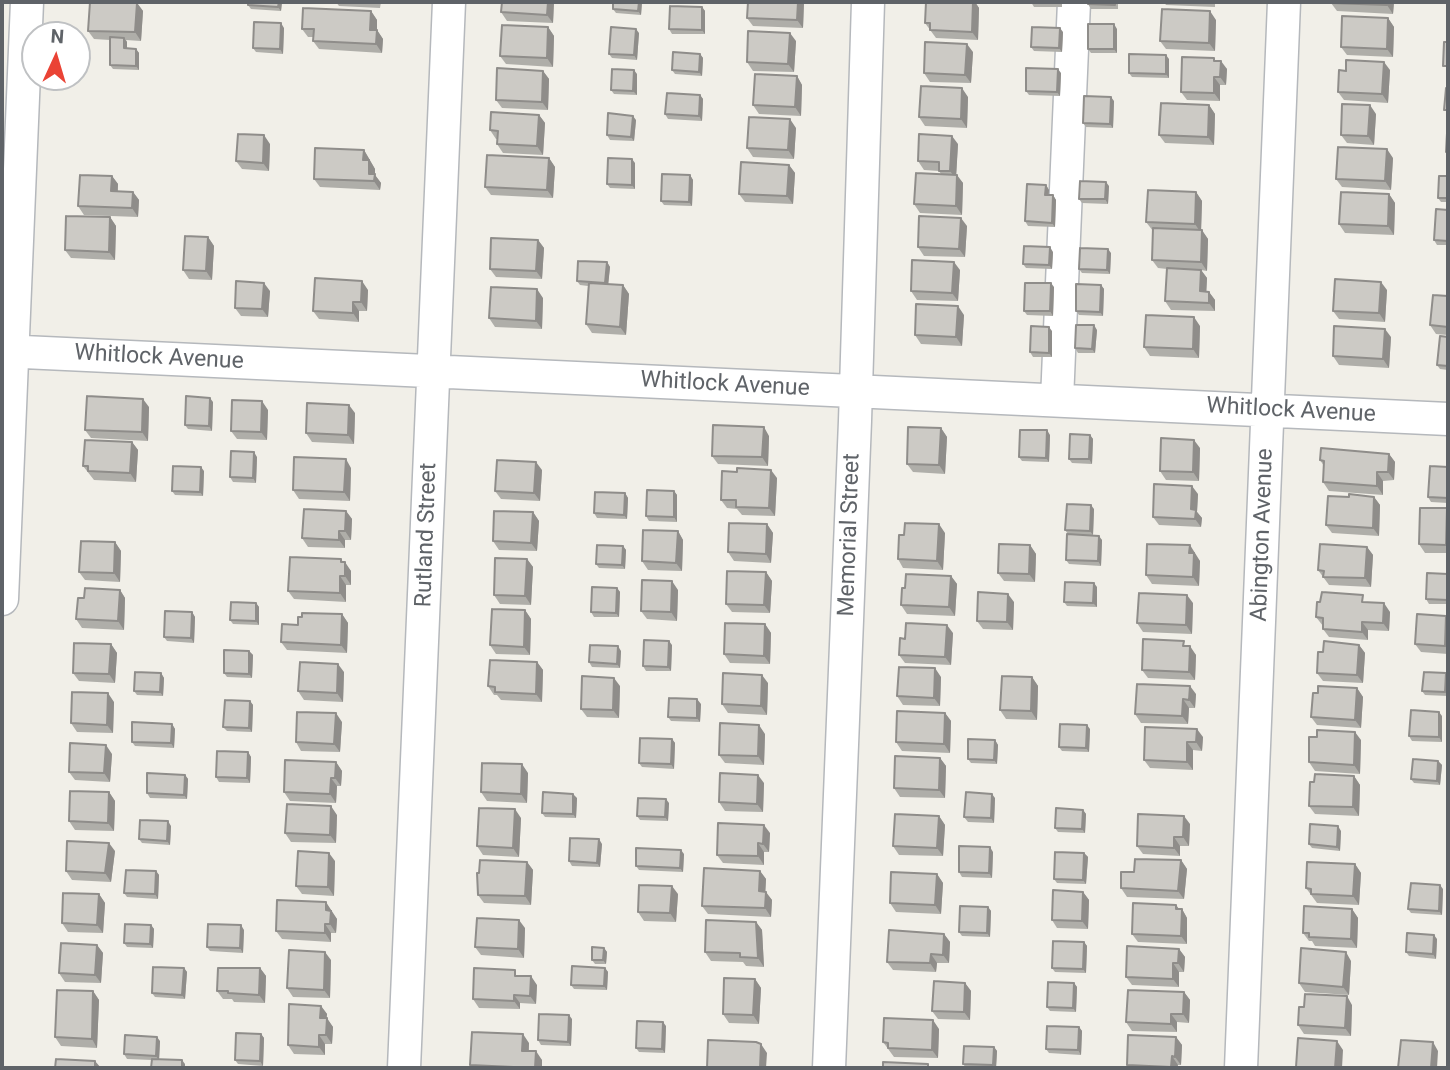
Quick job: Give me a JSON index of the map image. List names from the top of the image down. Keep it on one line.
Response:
{"streets":{"street":["Whitlock Avenue","Rutland Street","Memorial Street","Abington Avenue"]},"crossings":[["Whitlock Avenue","Rutland Street"],["Whitlock Avenue","Memorial Street"],["Whitlock Avenue","Abington Avenue"]],"north":"top"}
